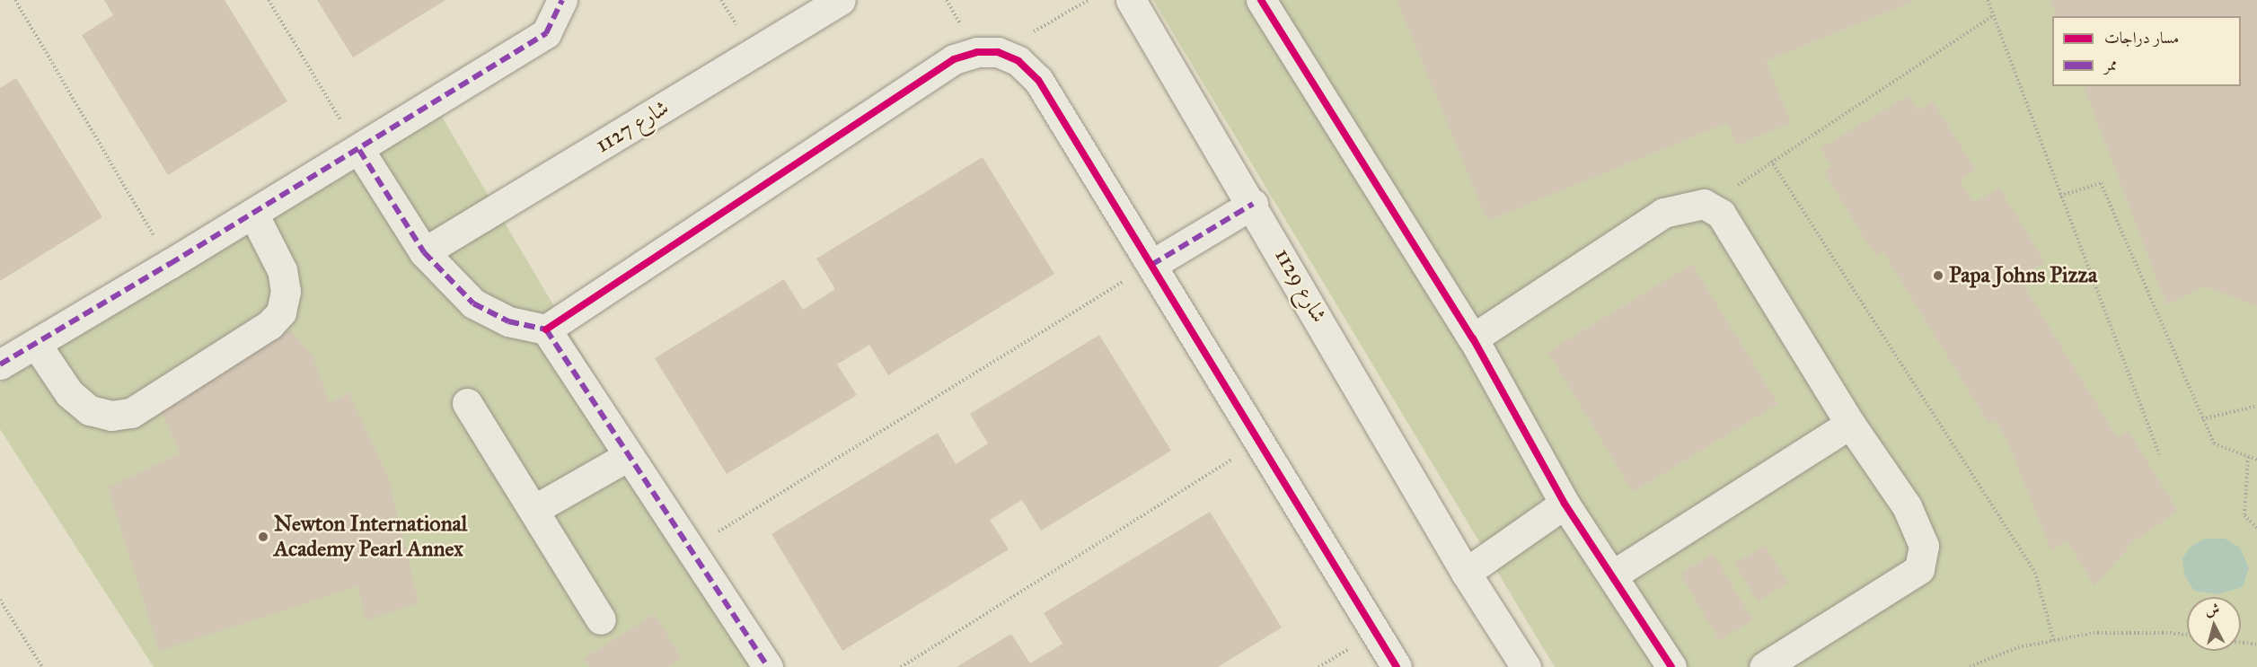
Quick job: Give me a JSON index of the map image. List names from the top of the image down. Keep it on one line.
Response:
{"streets":{"street":["شارع 1127","شارع 1129"]},"places":["Papa Johns Pizza","Newton International Academy Pearl Annex"],"legend":["مسار دراجات","ممر"],"north":"top"}
